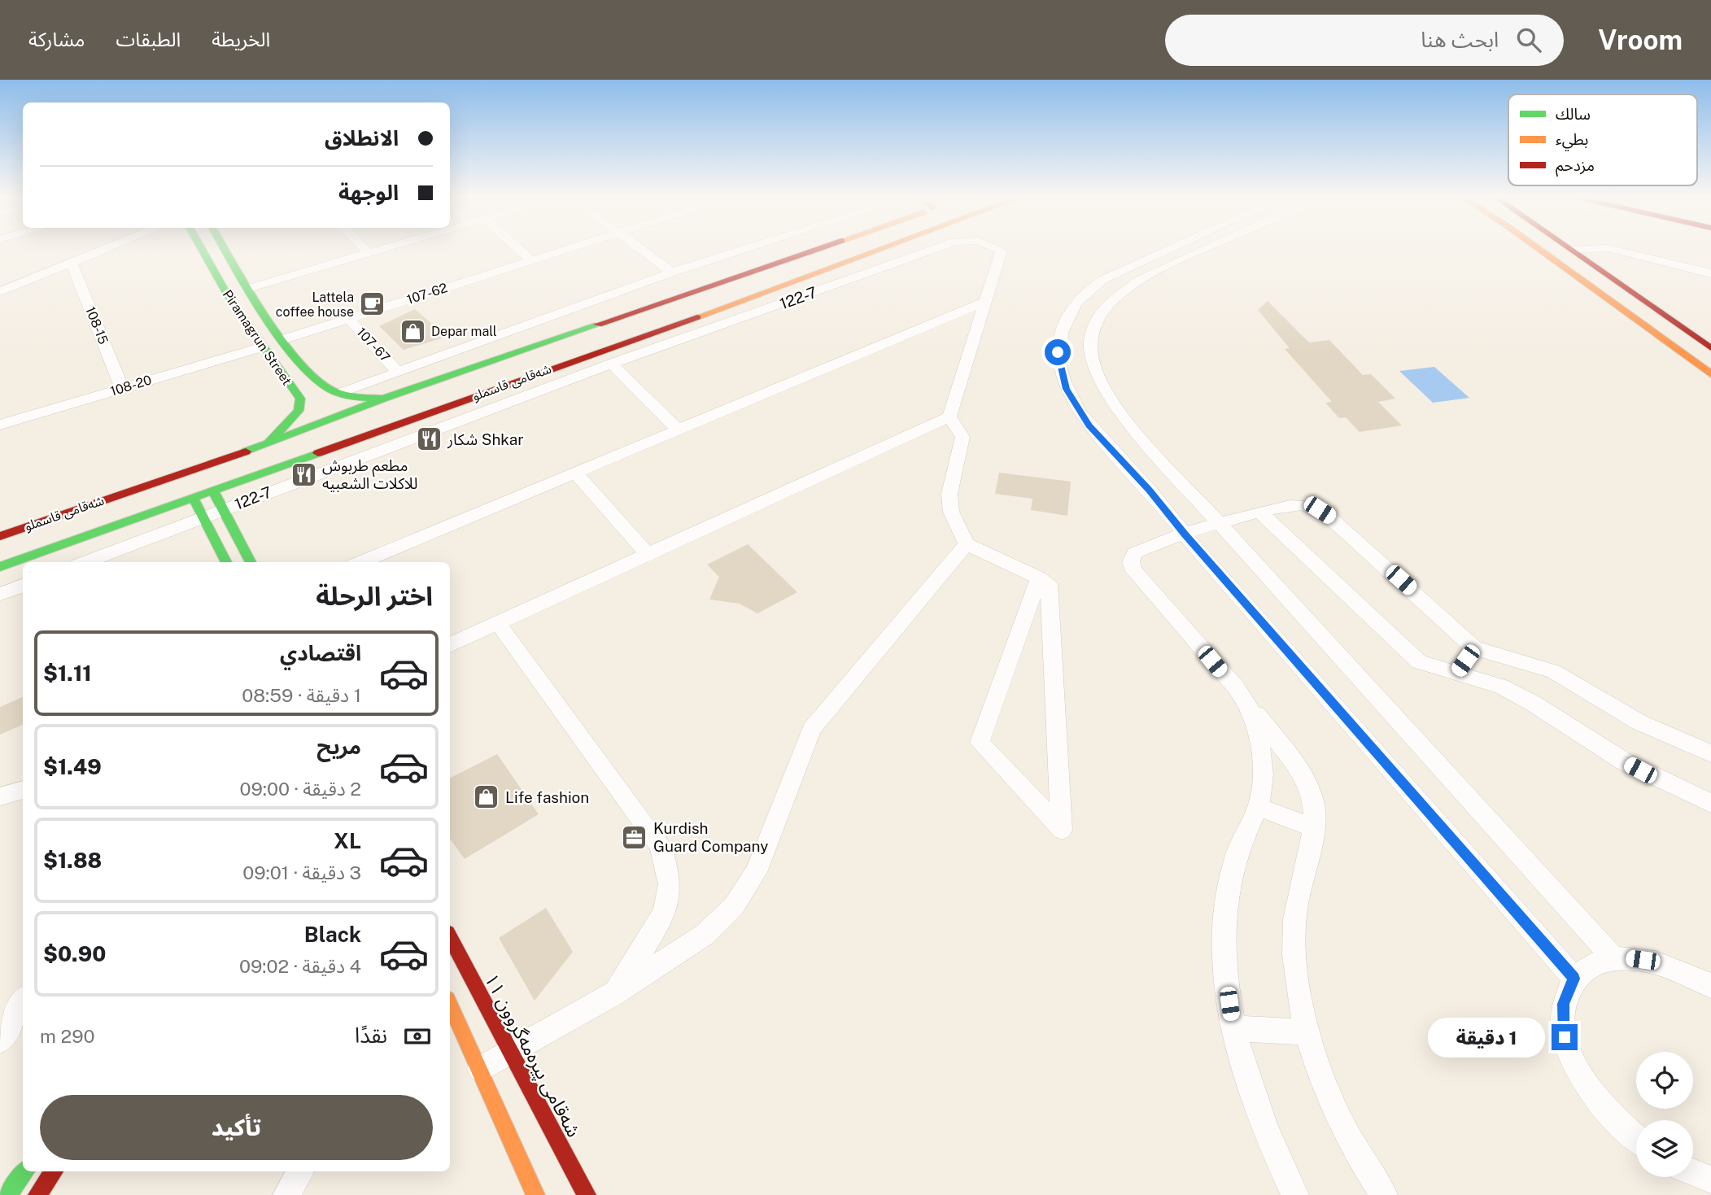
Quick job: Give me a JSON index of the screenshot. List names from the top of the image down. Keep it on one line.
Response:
{"streets":{"main road":["Piramagrun Street","شەقامی قاسملو","شەقامی پیرەمەگروون ١١"],"street":["107-62","122-7","108-15","107-67","108-20"]},"crossings":[["107-62","Piramagrun Street"],["107-62","107-67"],["108-15","108-20"],["Piramagrun Street","شەقامی قاسملو"],["Piramagrun Street","108-20"]],"places":{"cafe":["Lattela coffee house"],"shop":["Depar mall","Life fashion"],"restaurant":["شکار Shkar","مطعم طربوش للاكلات الشعبيه"],"office":["Kurdish Guard Company"]},"legend":["سالك","بطيء","مزدحم"],"page":{"header":"Vroom","search":"ابحث هنا","nav":["الخريطة","الطبقات","مشاركة"],"banner":["الانطلاق","الوجهة"],"heading":"اختر الرحلة","list":[{"name":"اقتصادي","note":"1 دقيقة · 08:59","value":"$1.11"},{"name":"مريح","note":"2 دقيقة · 09:00","value":"$1.49"},{"name":"XL","note":"3 دقيقة · 09:01","value":"$1.88"},{"name":"Black","note":"4 دقيقة · 09:02","value":"$0.90"}],"pay":["نقدًا","290 m"],"bubble":"1 دقيقة","buttons":"تأكيد"}}
